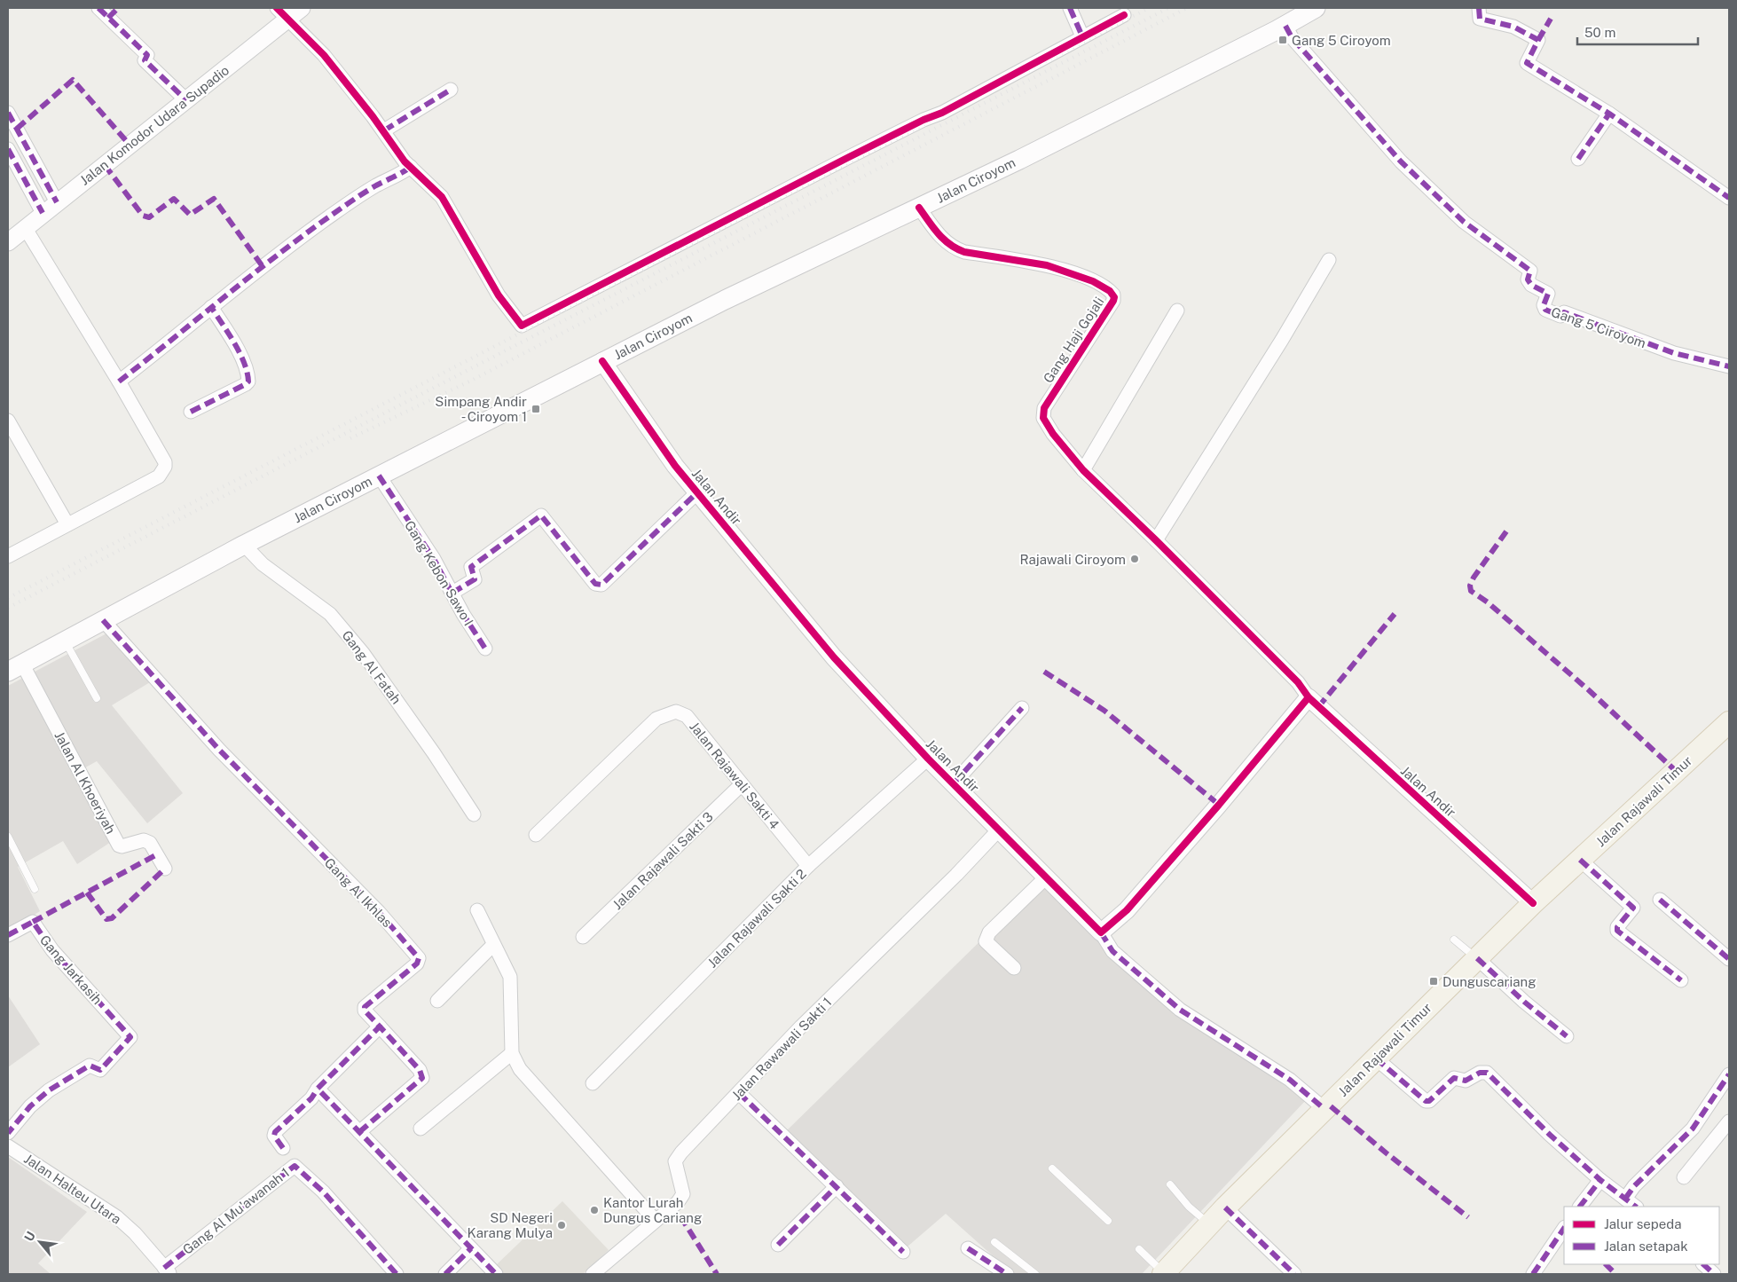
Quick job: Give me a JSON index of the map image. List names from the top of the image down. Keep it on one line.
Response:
{"streets":{"main road":["Jalan Ciroyom","Jalan Rajawali Timur"],"street":["Jalan Komodor Udara Supadio","Gang 5 Ciroyom","Gang Haji Gojali","Jalan Andir","Gang Kebon Sawo I","Gang Al Fatah","Jalan Rajawali Sakti 4","Jalan Al Khoeriyah","Jalan Rajawali Sakti 3","Gang Al Ikhlas","Jalan Rajawali Sakti 2","Gang Jarkasih","Jalan Rawawali Sakti 1","Jalan Halteu Utara","Gang Al Mu'awanah 1"]},"crossings":[["Jalan Ciroyom","Gang 5 Ciroyom"],["Jalan Ciroyom","Gang Haji Gojali"],["Jalan Ciroyom","Jalan Andir"],["Jalan Ciroyom","Gang Kebon Sawo I"],["Jalan Ciroyom","Gang Al Fatah"],["Jalan Ciroyom","Jalan Al Khoeriyah"],["Jalan Ciroyom","Gang Al Ikhlas"],["Gang Haji Gojali","Jalan Andir"],["Jalan Andir","Jalan Rajawali Timur"],["Jalan Andir","Jalan Rajawali Sakti 2"],["Jalan Andir","Jalan Rawawali Sakti 1"],["Jalan Rajawali Sakti 4","Jalan Rajawali Sakti 3"],["Jalan Rajawali Sakti 4","Jalan Rajawali Sakti 2"],["Jalan Halteu Utara","Gang Al Mu'awanah 1"]],"places":{"transit":["Gang 5 Ciroyom","Simpang Andir - Ciroyom 1","Dunguscariang"],"other":["Rajawali Ciroyom","Kantor Lurah Dungus Cariang","SD Negeri Karang Mulya"]},"legend":["Jalur sepeda","Jalan setapak"],"scale_bar":"50 m","north":"top left"}
